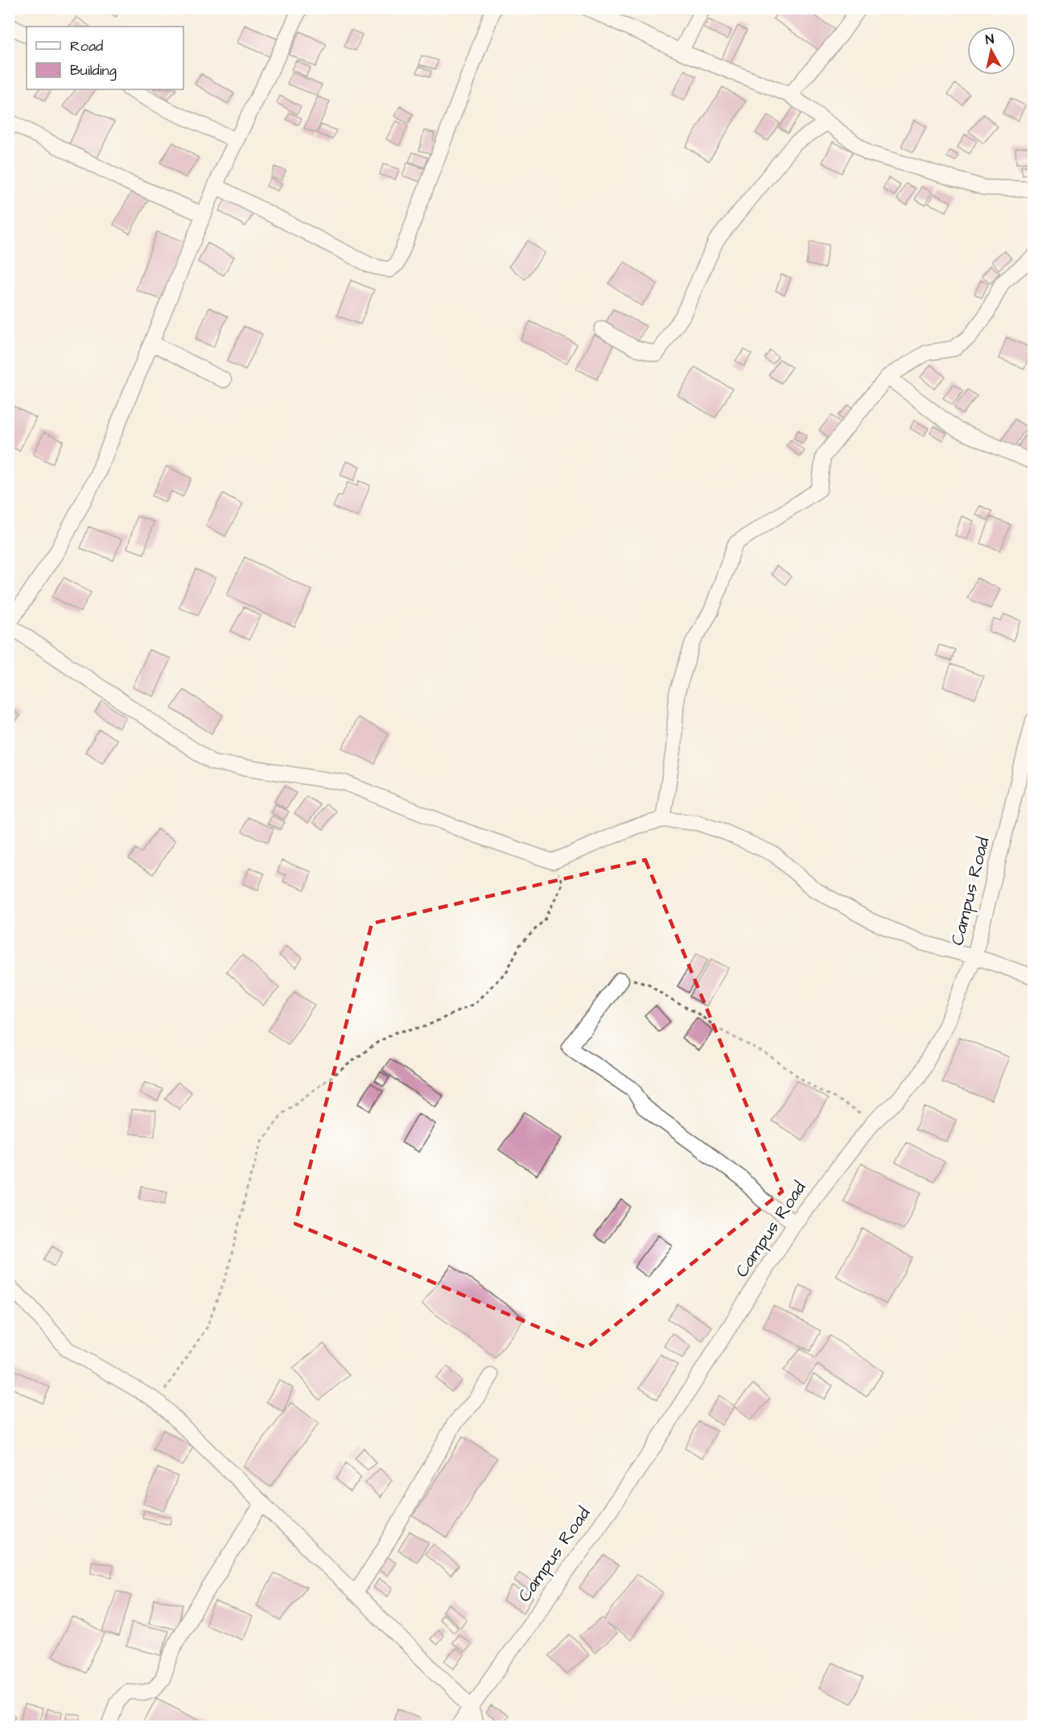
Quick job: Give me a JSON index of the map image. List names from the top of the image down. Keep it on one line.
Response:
{"streets":{"street":["Campus Road"]},"legend":["Road","Building"],"north":"top"}
